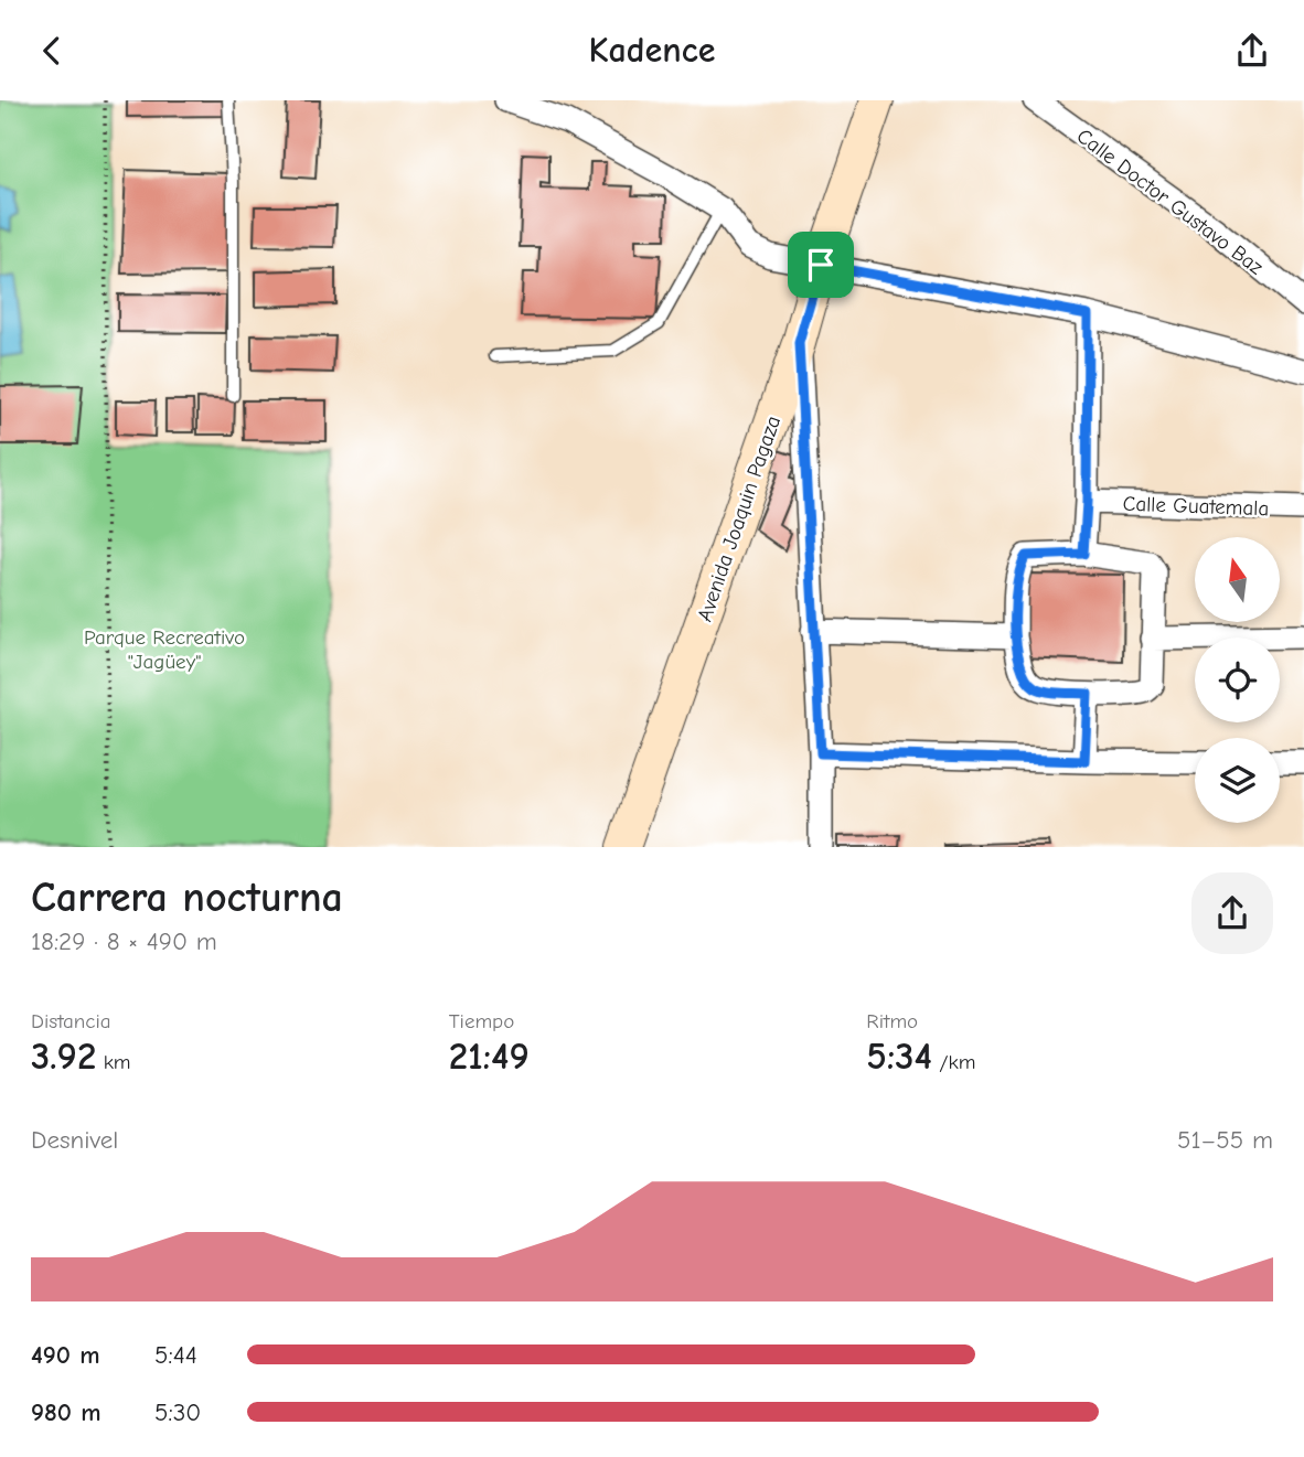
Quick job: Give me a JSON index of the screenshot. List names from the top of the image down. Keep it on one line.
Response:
{"streets":{"main road":["Avenida Joaquin Pagaza"],"street":["Calle Doctor Gustavo Baz","Calle Guatemala"]},"parks":["Parque Recreativo \"Jagüey\""],"north":"top","page":{"header":"Kadence","heading":["Carrera nocturna","18:29 · 8 × 490 m"],"stats":[["Distancia","3.92 km"],["Tiempo","21:49"],["Ritmo","5:34 /km"]],"chart":["Desnivel","51–55 m"],"list":[{"name":"490 m","note":"5:44"},{"name":"980 m","note":"5:30"}]}}
